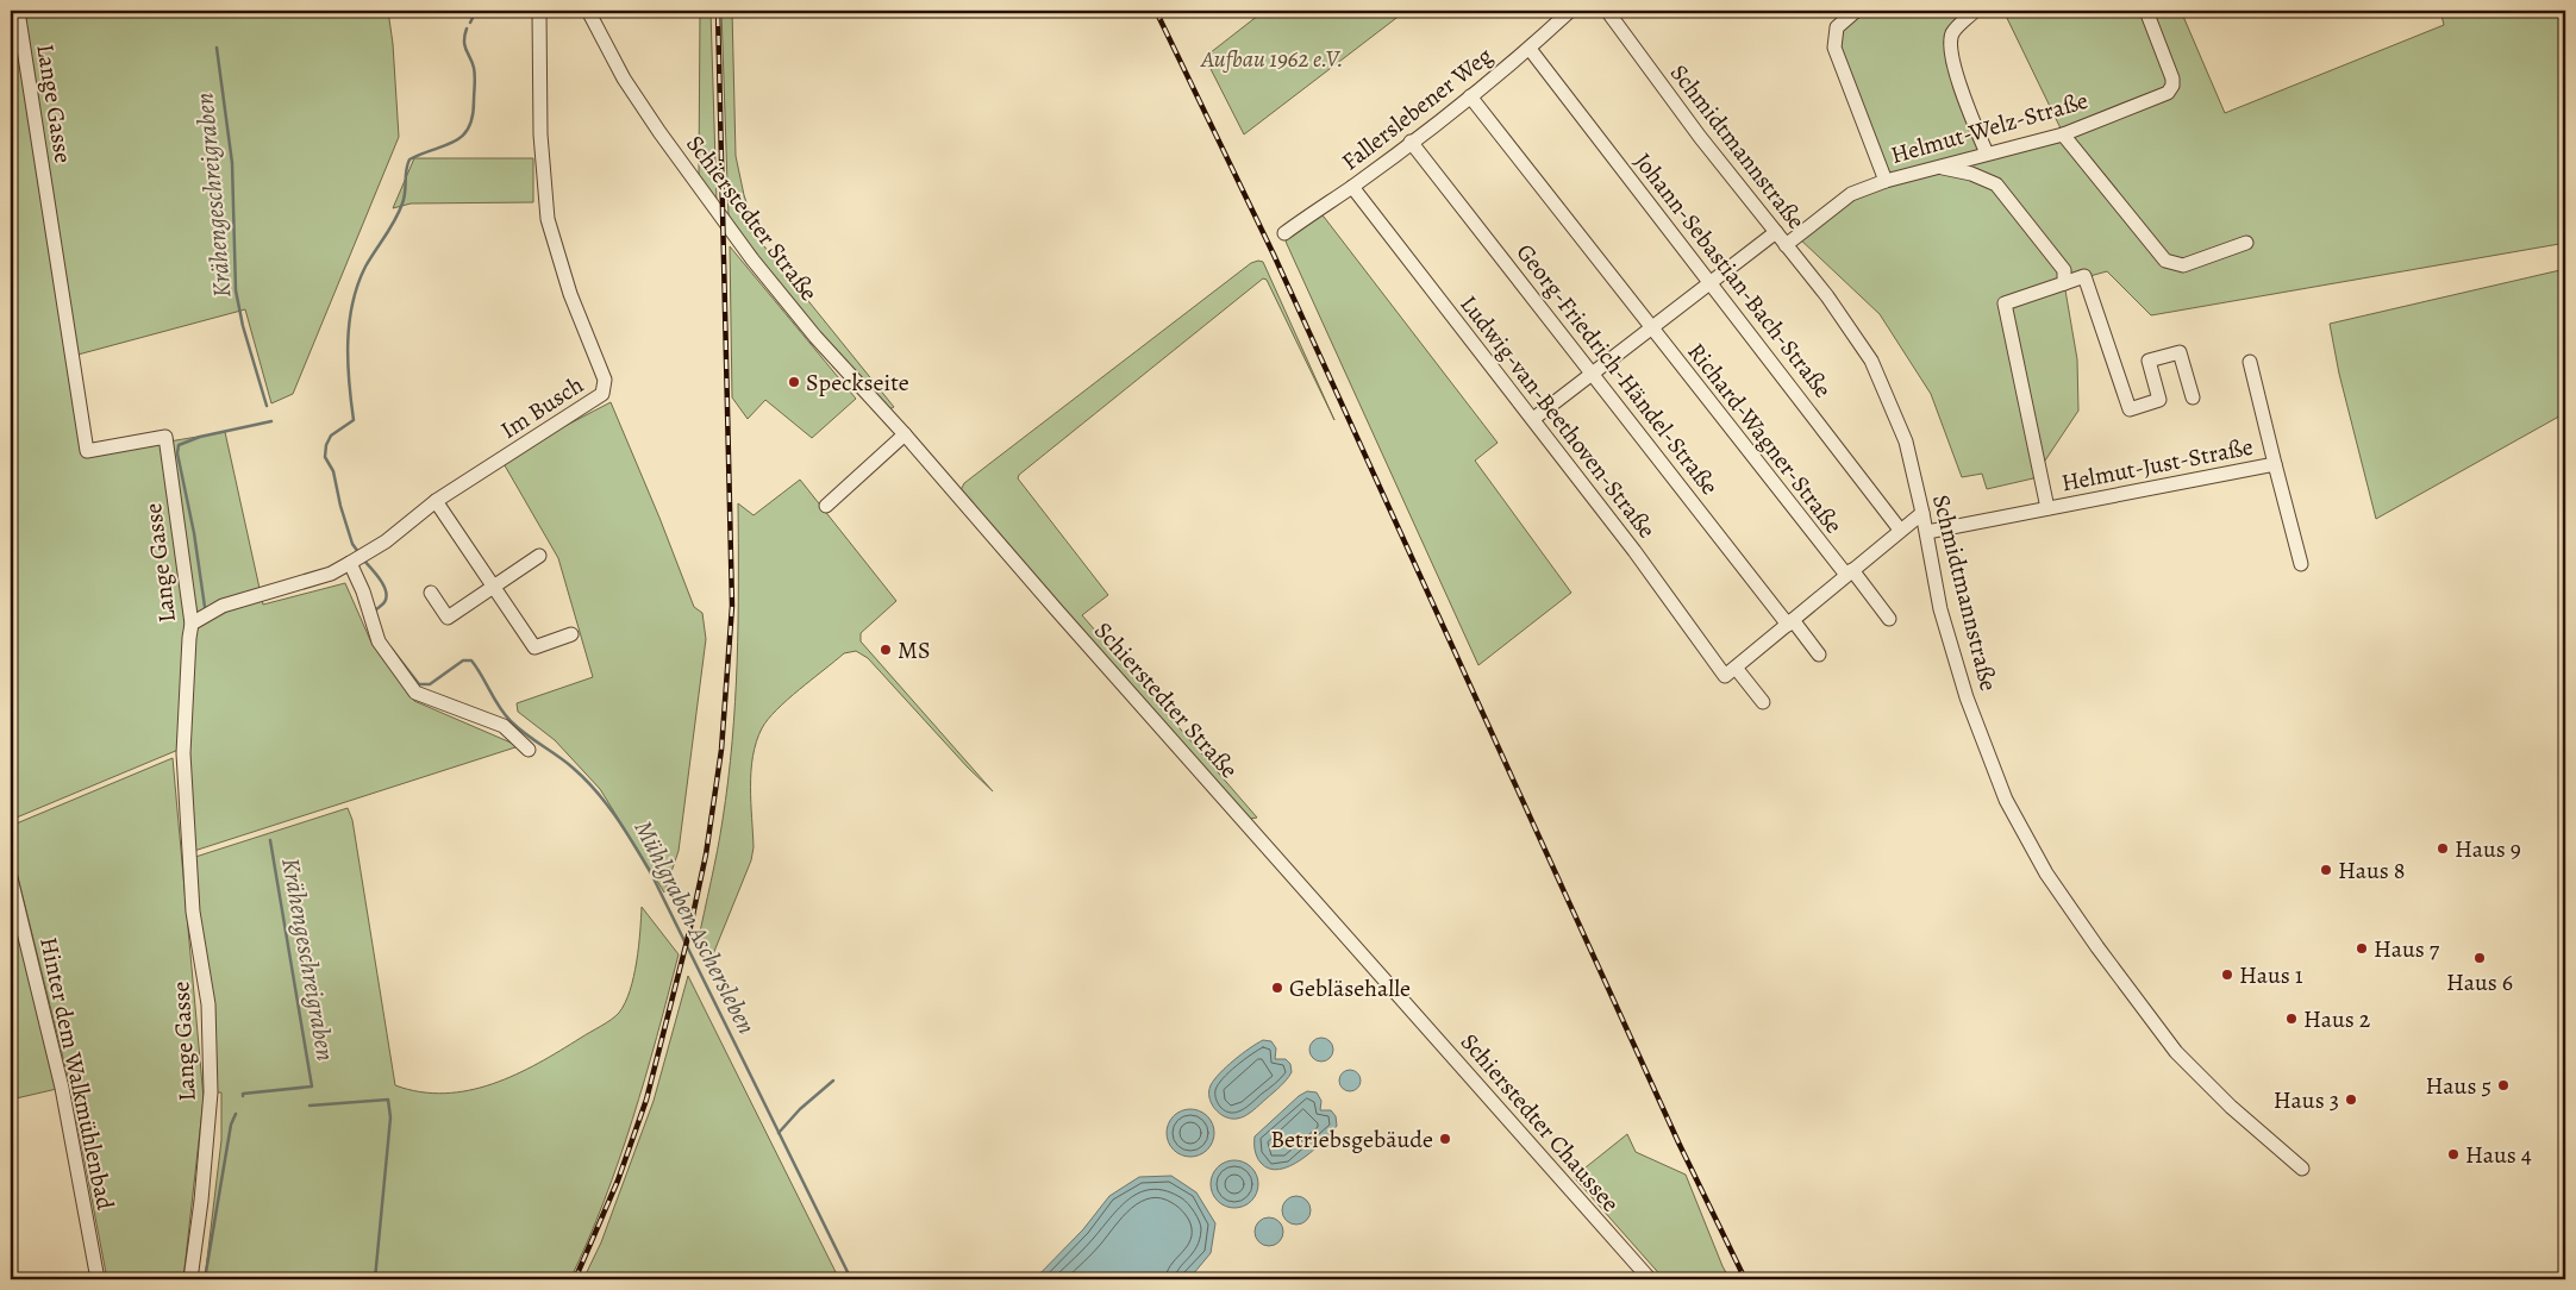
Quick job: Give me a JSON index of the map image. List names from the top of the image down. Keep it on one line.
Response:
{"streets":{"street":["Lange Gasse","Fallerslebener Weg","Helmut-Welz-Straße","Schmidtmannstraße","Schierstedter Straße","Johann-Sebastian-Bach-Straße","Georg-Friedrich-Händel-Straße","Im Busch","Ludwig-van-Beethoven-Straße","Richard-Wagner-Straße","Helmut-Just-Straße","Hinter dem Walkmühlenbad","Schierstedter Chaussee"]},"crossings":[["Lange Gasse","Im Busch"],["Fallerslebener Weg","Johann-Sebastian-Bach-Straße"],["Fallerslebener Weg","Georg-Friedrich-Händel-Straße"],["Fallerslebener Weg","Ludwig-van-Beethoven-Straße"],["Fallerslebener Weg","Richard-Wagner-Straße"],["Helmut-Welz-Straße","Schmidtmannstraße"],["Schmidtmannstraße","Helmut-Just-Straße"],["Schierstedter Straße","Schierstedter Chaussee"]],"water":["Krähengeschreigraben","Mühlgraben Aschersleben"],"parks":["Aufbau 1962 e.V."],"places":["Speckseite","MS","Haus 9","Haus 8","Haus 7","Haus 6","Haus 1","Gebläsehalle","Haus 2","Haus 5","Haus 3","Betriebsgebäude","Haus 4"]}
